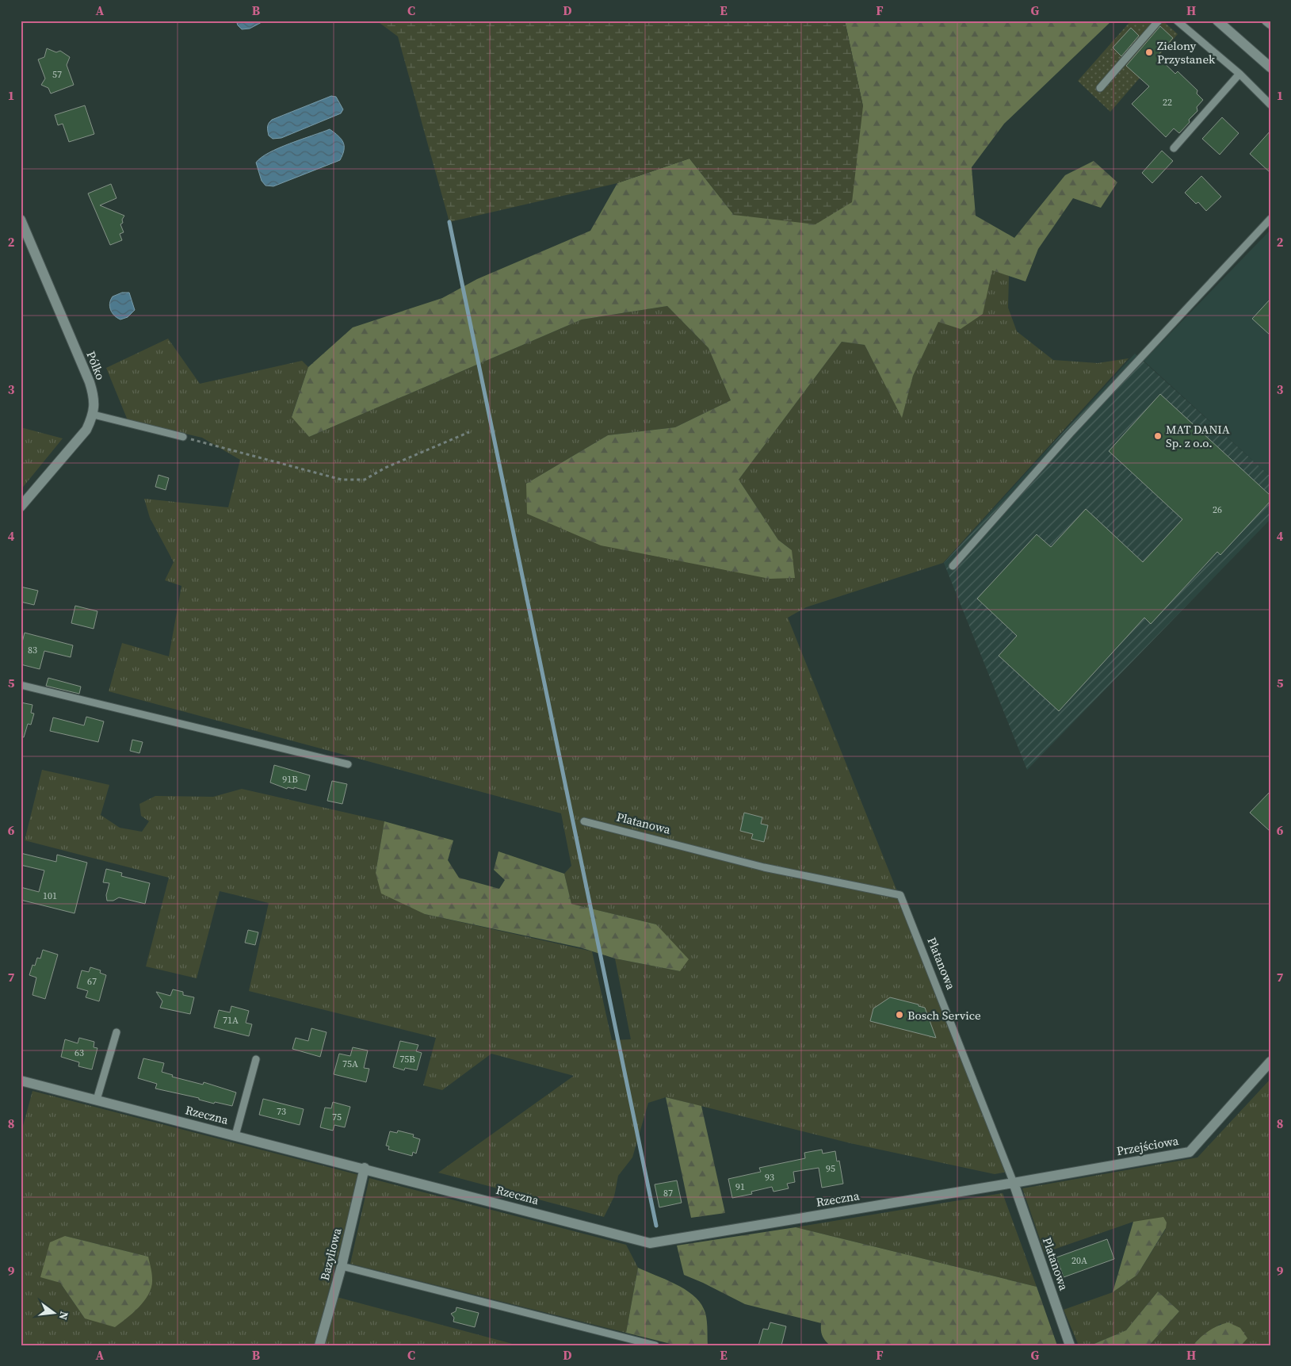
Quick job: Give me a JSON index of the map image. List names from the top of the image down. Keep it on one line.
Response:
{"streets":{"street":["Pólko","Platanowa","Rzeczna","Przejściowa","Bazyliowa"]},"crossings":[["Platanowa","Rzeczna"],["Platanowa","Przejściowa"],["Rzeczna","Przejściowa"],["Rzeczna","Bazyliowa"]],"places":["Zielony Przystanek","MAT DANIA Sp. z o.o.","Bosch Service"],"house_numbers":["57","22","26","83","91B","101","67","71A","63","75B","75A","73","75","95","93","91","87","20A"],"north":"right","grid":{"columns":["A","B","C","D","E","F","G","H"],"rows":["1","2","3","4","5","6","7","8","9"]}}
